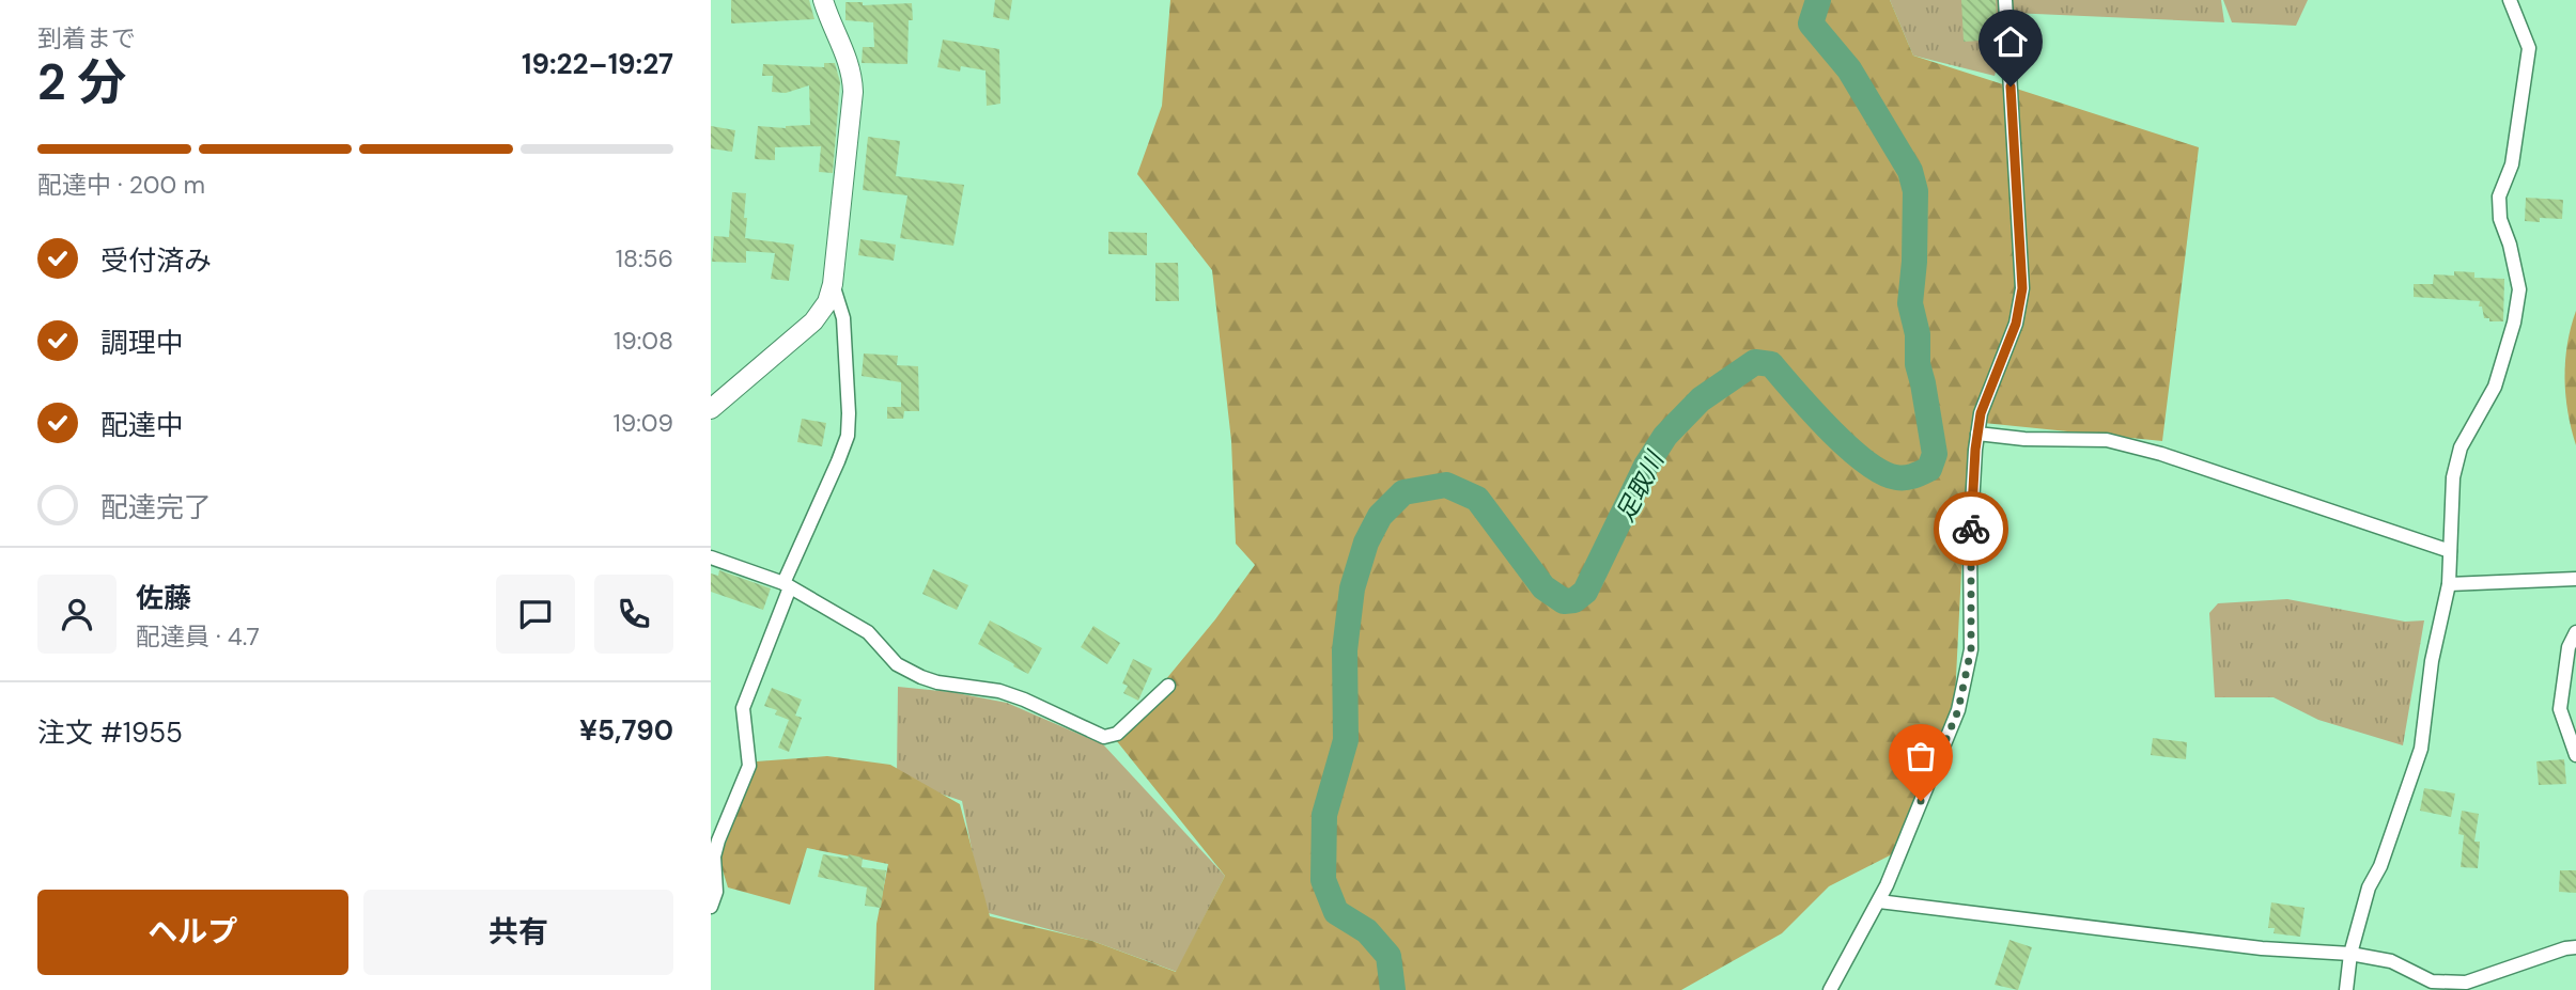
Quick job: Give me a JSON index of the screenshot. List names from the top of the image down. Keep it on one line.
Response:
{"water":["足取川"],"page":{"heading":["2 分","到着まで","19:22–19:27"],"panel":["佐藤","配達員 · 4.7","注文 #1955","¥5,790"],"bar":"配達中 · 200 m","list":[["受付済み","18:56"],["調理中","19:08"],["配達中","19:09"],"配達完了"],"buttons":["ヘルプ","共有"]}}
